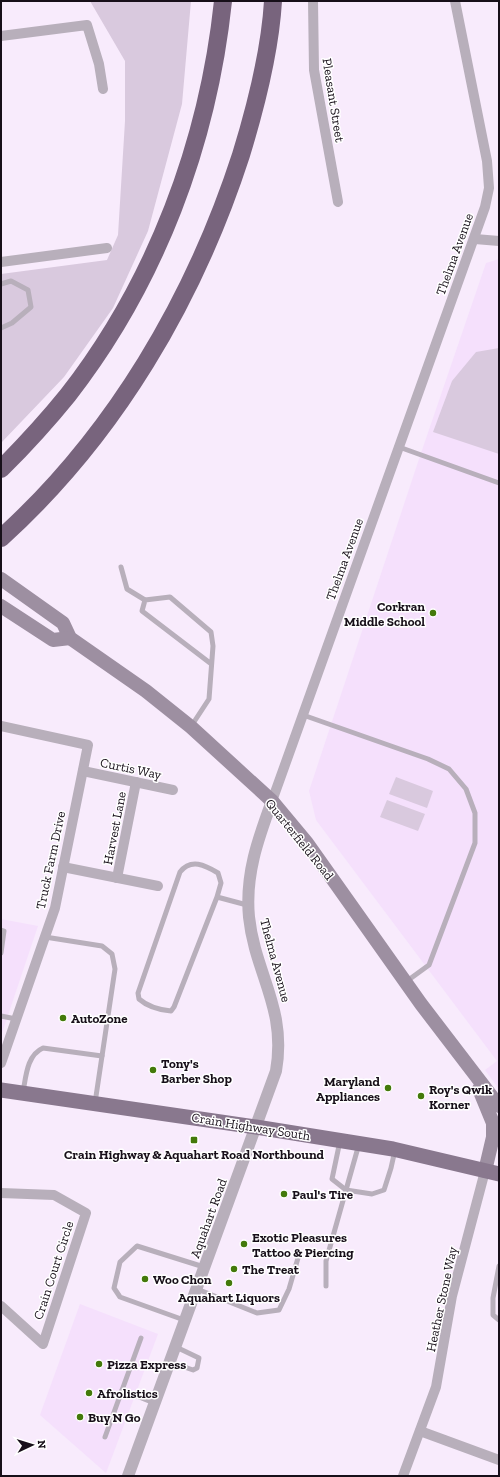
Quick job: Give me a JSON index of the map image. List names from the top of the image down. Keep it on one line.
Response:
{"streets":{"main road":["Quarterfield Road","Crain Highway South"],"street":["Pleasant Street","Thelma Avenue","Curtis Way","Harvest Lane","Truck Farm Drive","Aquahart Road","Crain Court Circle","Heather Stone Way"]},"crossings":[["Thelma Avenue","Quarterfield Road"],["Thelma Avenue","Crain Highway South"],["Thelma Avenue","Aquahart Road"],["Curtis Way","Harvest Lane"],["Curtis Way","Truck Farm Drive"],["Quarterfield Road","Crain Highway South"],["Quarterfield Road","Heather Stone Way"],["Crain Highway South","Aquahart Road"],["Crain Highway South","Heather Stone Way"]],"places":{"other":["Corkran Middle School","AutoZone","Tony's Barber Shop","Maryland Appliances","Roy's Qwik Korner","Paul's Tire","Exotic Pleasures Tattoo & Piercing","The Treat","Woo Chon","Aquahart Liquors","Pizza Express","Afrolistics","Buy N Go"],"transit":["Crain Highway & Aquahart Road Northbound"]},"north":"right"}
